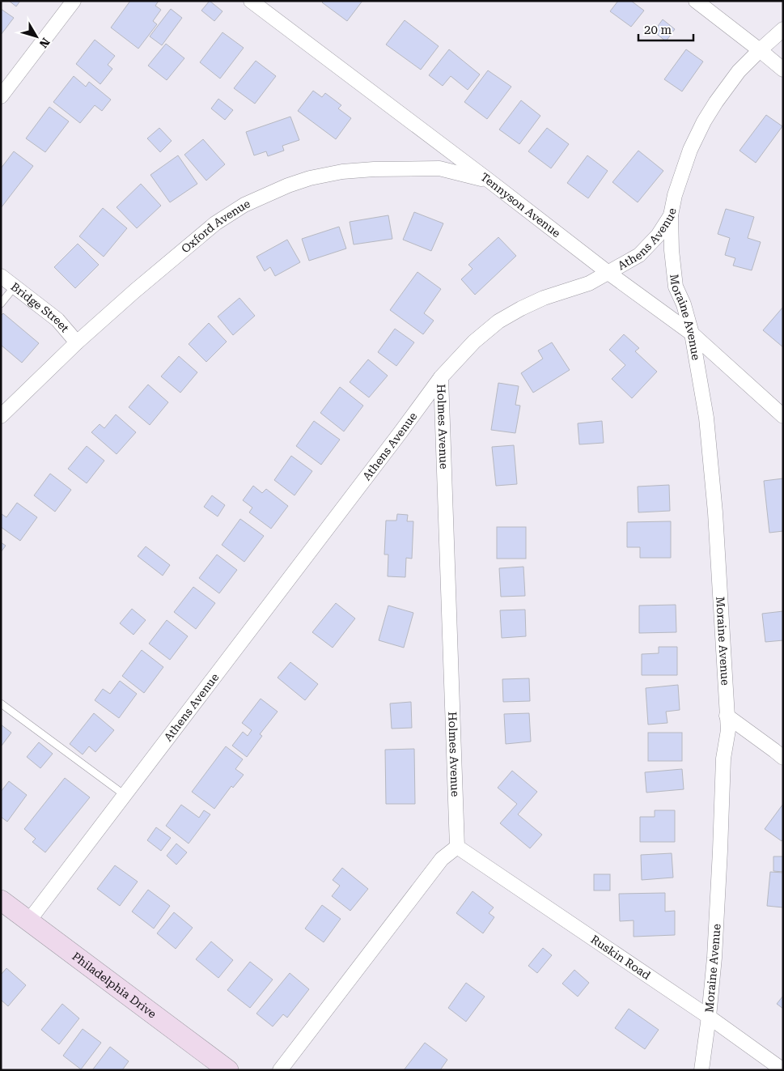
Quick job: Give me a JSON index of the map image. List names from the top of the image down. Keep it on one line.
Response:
{"streets":{"main road":["Philadelphia Drive"],"street":["Tennyson Avenue","Oxford Avenue","Athens Avenue","Bridge Street","Moraine Avenue","Holmes Avenue","Ruskin Road"]},"crossings":[["Tennyson Avenue","Oxford Avenue"],["Tennyson Avenue","Athens Avenue"],["Tennyson Avenue","Moraine Avenue"],["Oxford Avenue","Bridge Street"],["Athens Avenue","Moraine Avenue"],["Athens Avenue","Holmes Avenue"],["Athens Avenue","Philadelphia Drive"],["Moraine Avenue","Ruskin Road"],["Holmes Avenue","Ruskin Road"]],"scale_bar":"20 m","north":"bottom right"}
